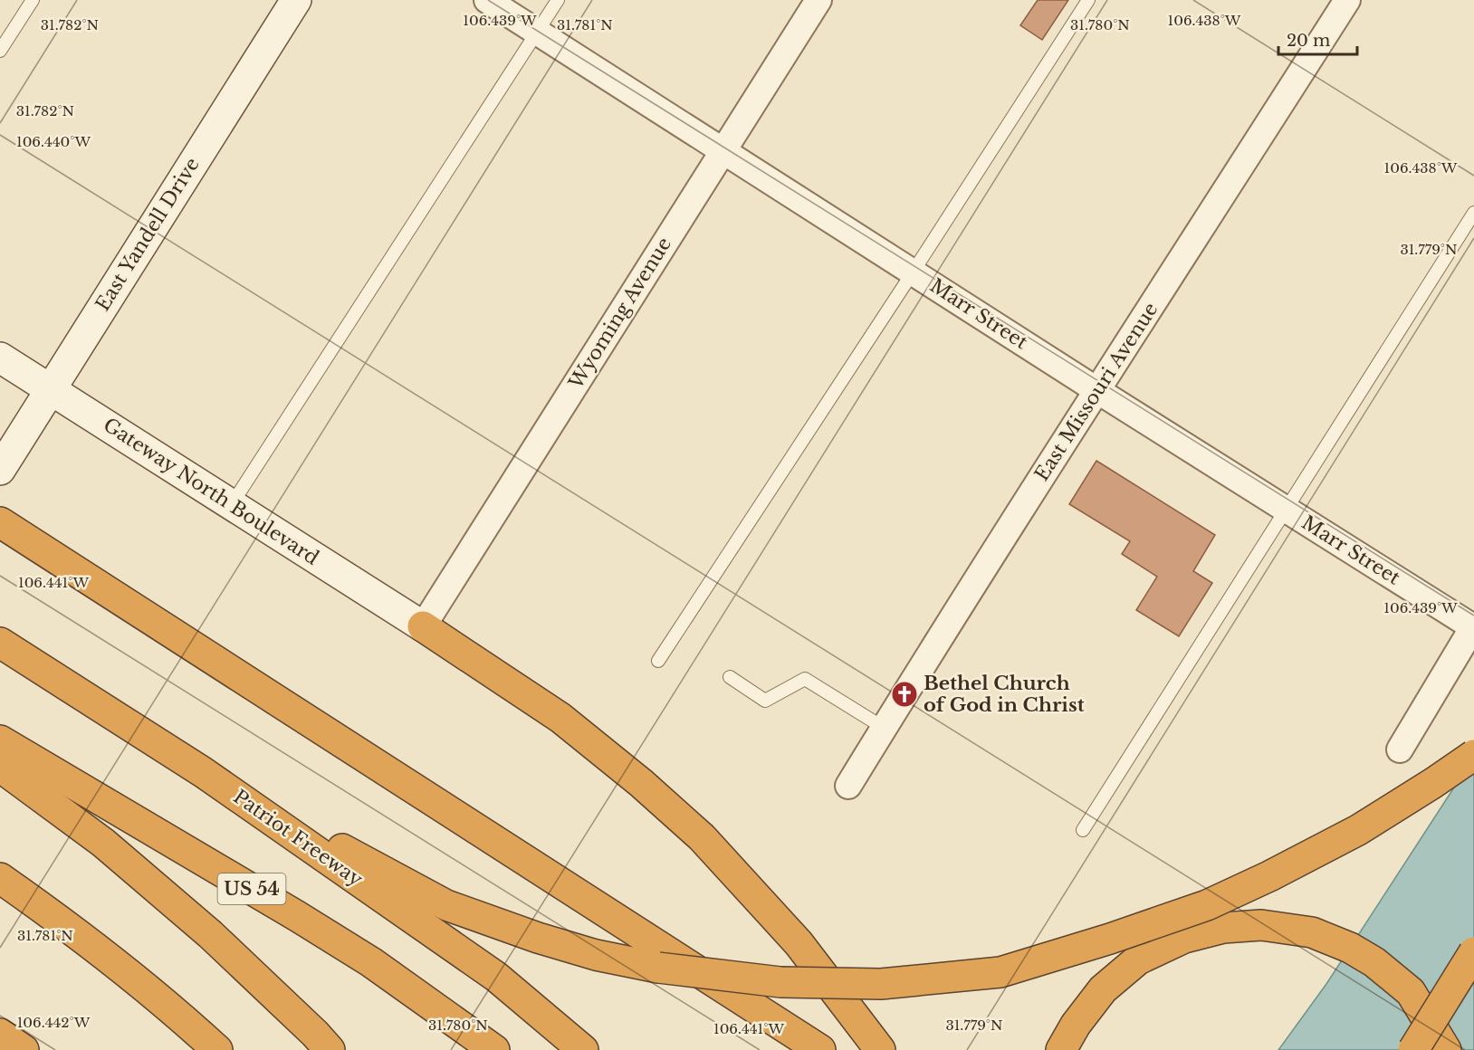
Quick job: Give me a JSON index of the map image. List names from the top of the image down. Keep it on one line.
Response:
{"streets":{"highway":["Patriot Freeway","US 54"],"street":["East Yandell Drive","Wyoming Avenue","Marr Street","East Missouri Avenue","Gateway North Boulevard"]},"crossings":[["East Yandell Drive","Gateway North Boulevard"],["Wyoming Avenue","Marr Street"],["Wyoming Avenue","Gateway North Boulevard"],["Marr Street","East Missouri Avenue"]],"places":{"church":["Bethel Church of God in Christ"]},"scale_bar":"20 m","coordinates":["106.439°W","106.438°W","31.782°N","31.781°N","31.780°N","106.440°W","31.779°N","106.441°W","106.442°W"]}
